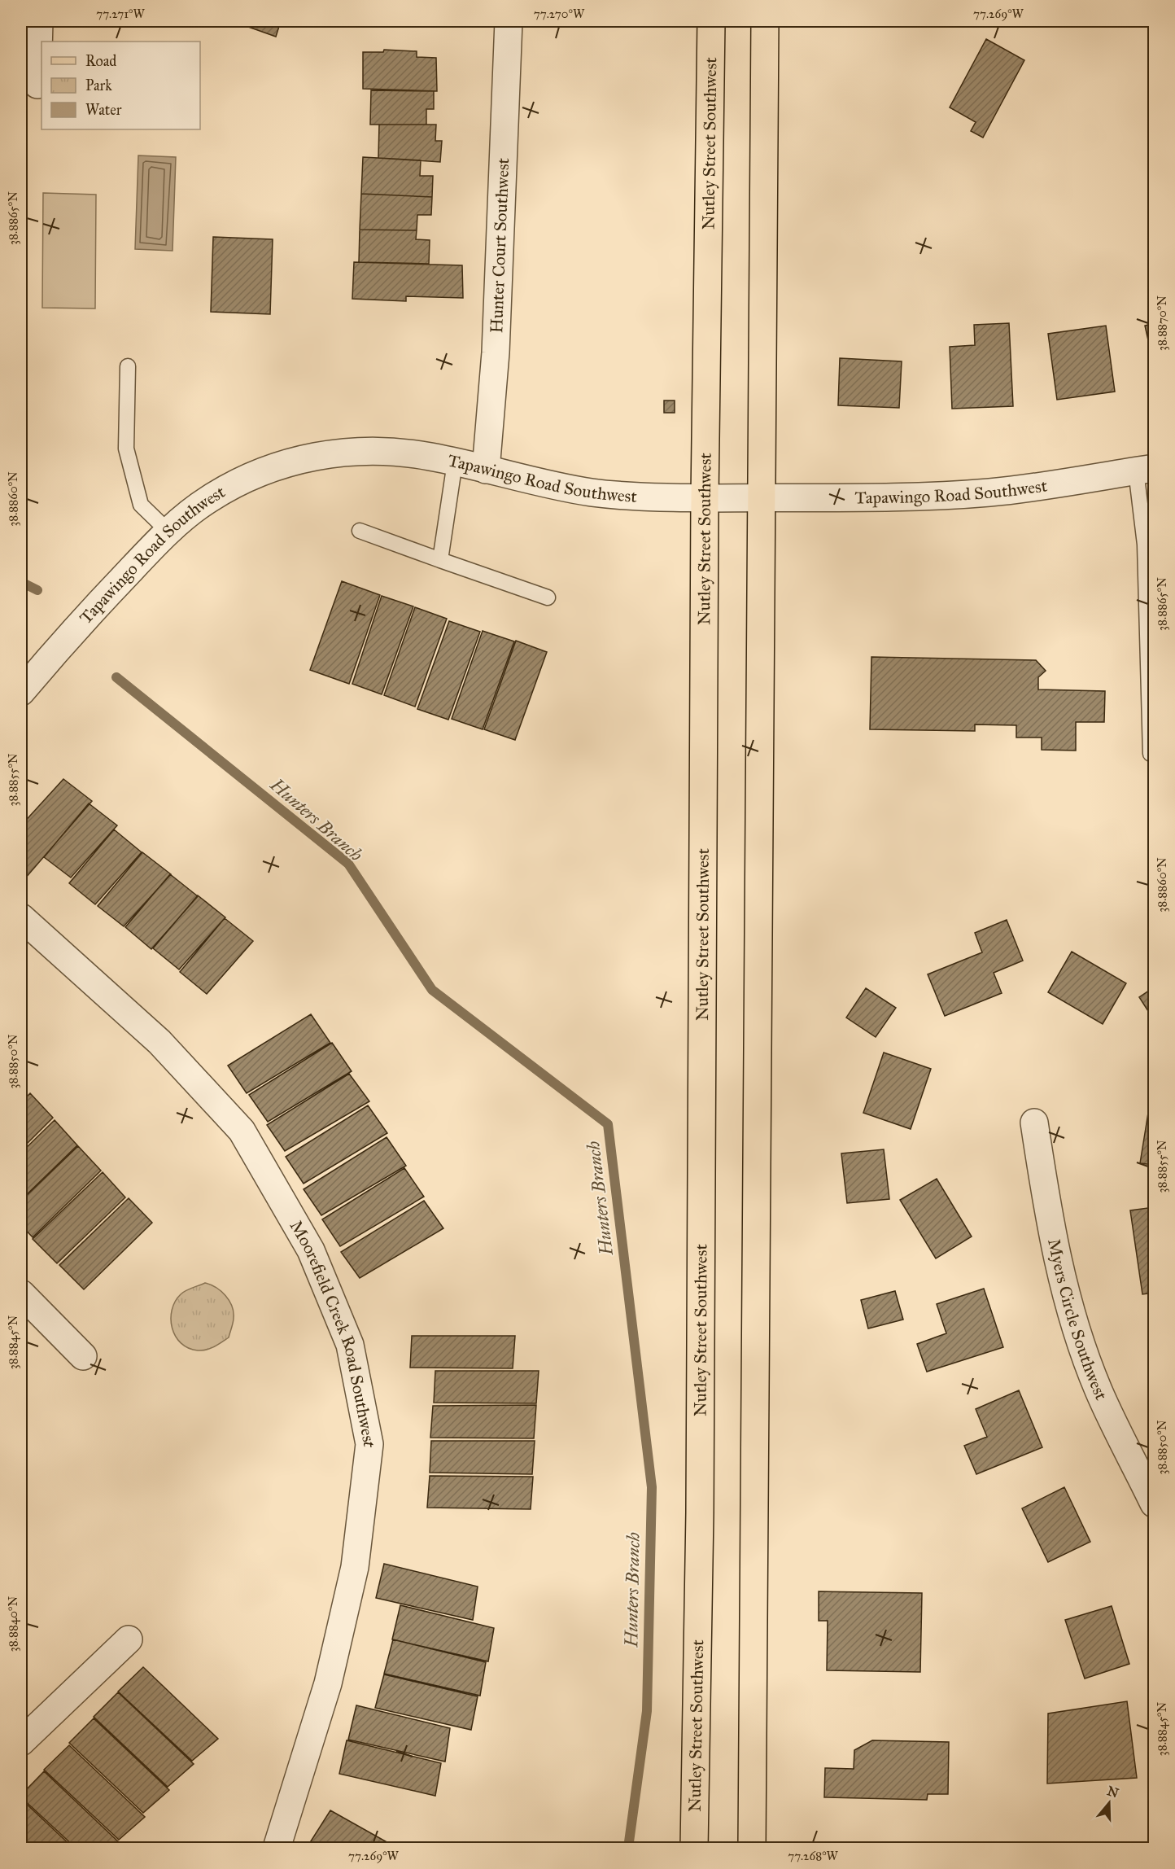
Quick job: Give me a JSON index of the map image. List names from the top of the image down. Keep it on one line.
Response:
{"streets":{"main road":["Nutley Street Southwest"],"street":["Hunter Court Southwest","Tapawingo Road Southwest","Myers Circle Southwest","Moorefield Creek Road Southwest"]},"crossings":[["Nutley Street Southwest","Tapawingo Road Southwest"],["Hunter Court Southwest","Tapawingo Road Southwest"]],"water":["Hunters Branch"],"legend":["Road","Park","Water"],"north":"top","coordinates":["77.271°W","77.270°W","77.269°W","38.8865°N","38.8870°N","38.8860°N","38.8855°N","38.8850°N","38.8845°N","38.8840°N","77.268°W"]}
